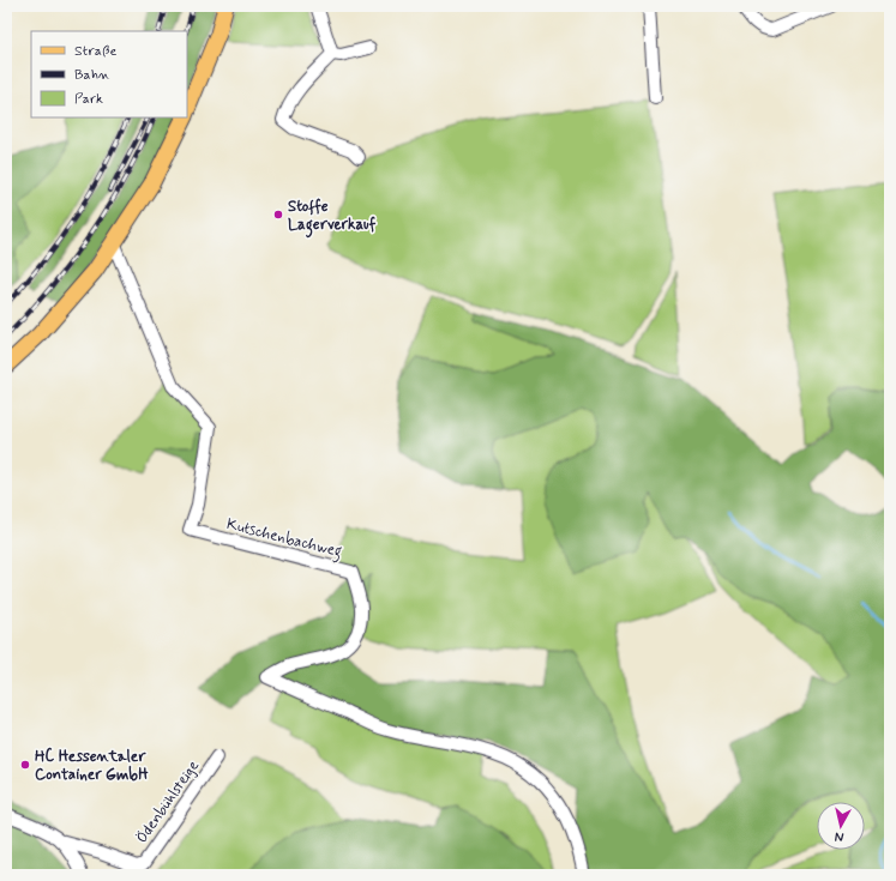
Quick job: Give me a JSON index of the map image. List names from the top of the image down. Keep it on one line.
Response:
{"streets":{"street":["Kutschenbachweg","Ödenbühlsteige"]},"places":["Stoffe Lagerverkauf","HC Hessentaler Container GmbH"],"legend":["Straße","Bahn","Park"],"north":"bottom"}
